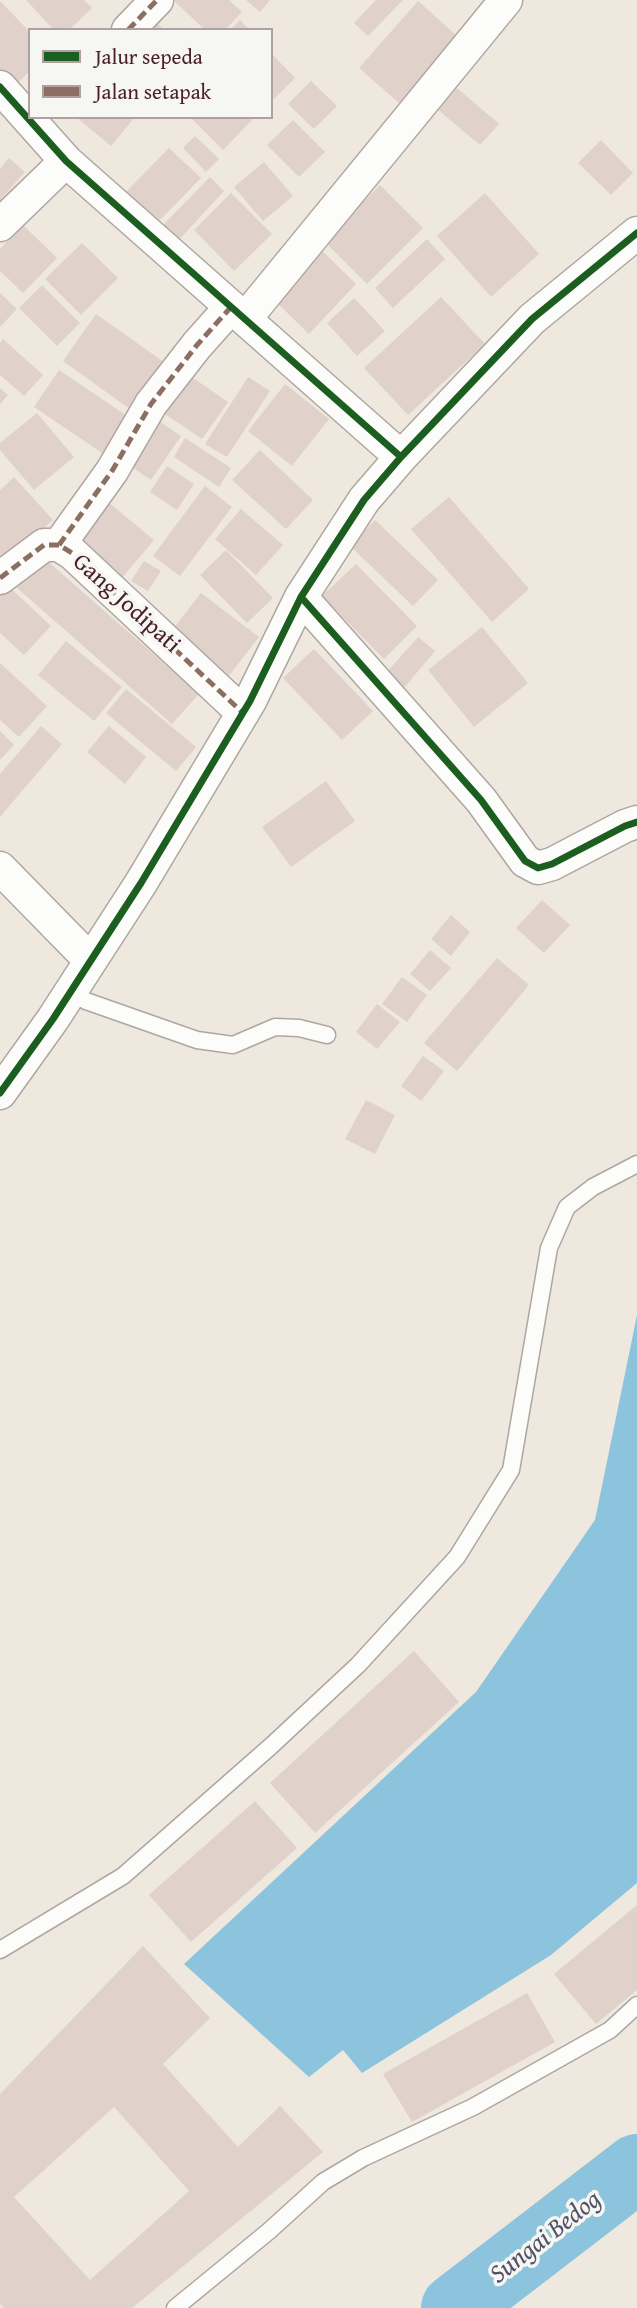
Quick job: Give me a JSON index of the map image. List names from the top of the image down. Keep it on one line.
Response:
{"streets":{"street":["Gang Jodipati"]},"water":["Sungai Bedog"],"legend":["Jalur sepeda","Jalan setapak"]}
